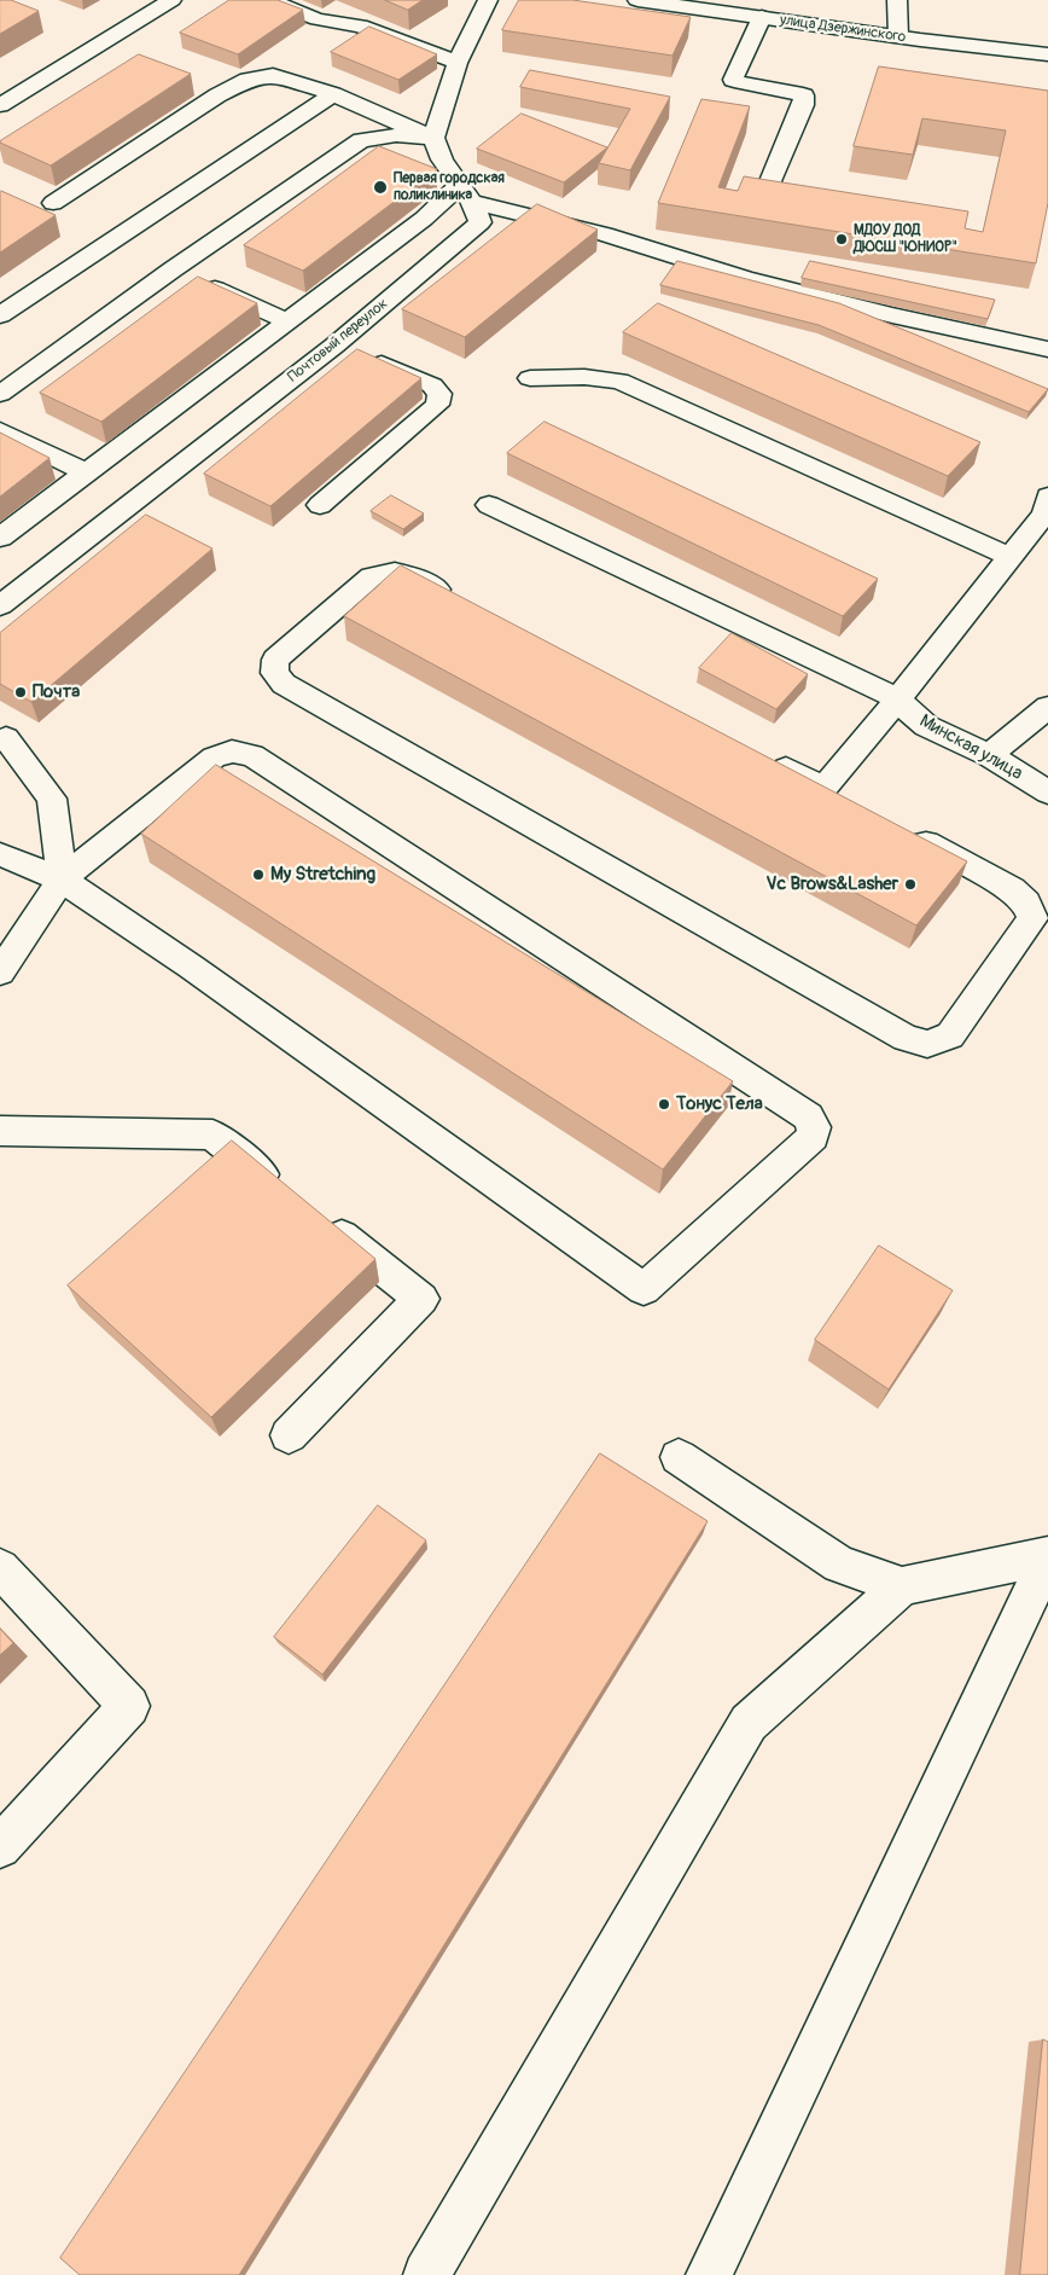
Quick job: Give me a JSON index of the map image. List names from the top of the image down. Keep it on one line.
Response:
{"streets":{"street":["улица Дзержинского","Почтовый переулок","Минская улица"]},"places":["Первая городская поликлиника","МДОУ ДОД ДЮСШ \"ЮНИОР\"","Почта","My Stretching","Vc Brows&Lasher","Тонус Тела"]}
